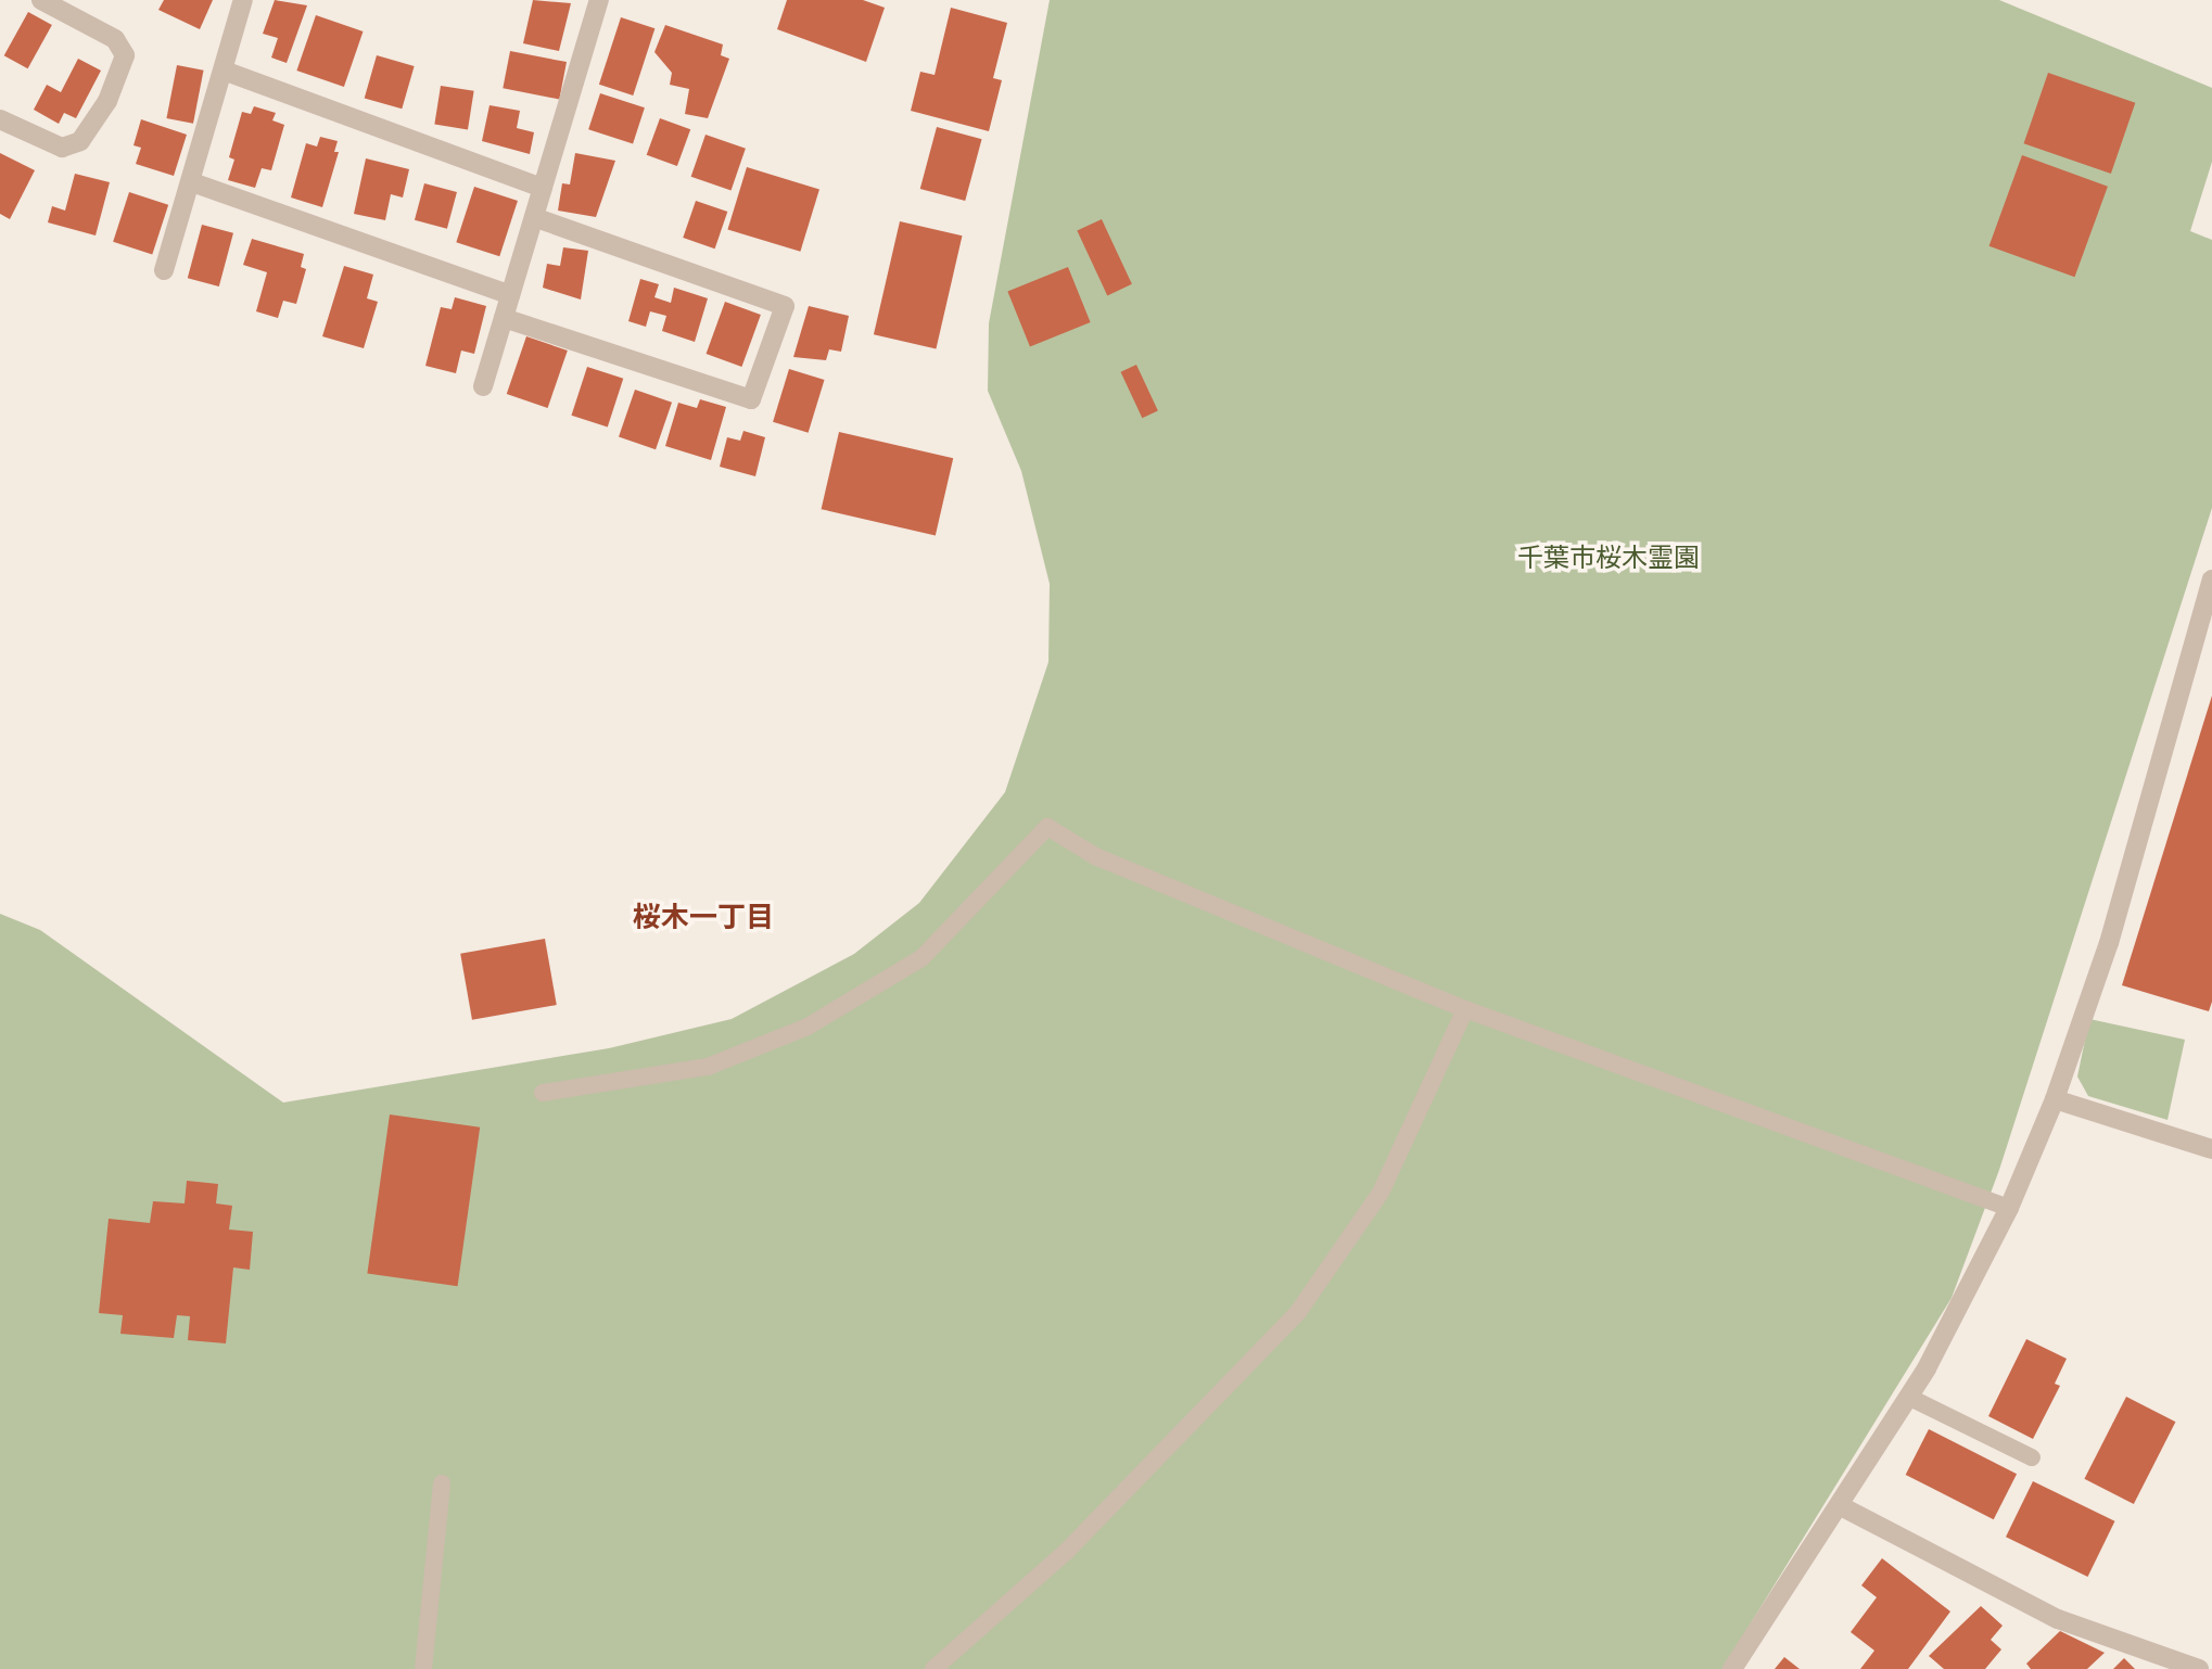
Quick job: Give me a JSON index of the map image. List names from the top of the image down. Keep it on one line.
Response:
{"districts":["桜木一丁目"],"parks":["千葉市桜木霊園"]}
